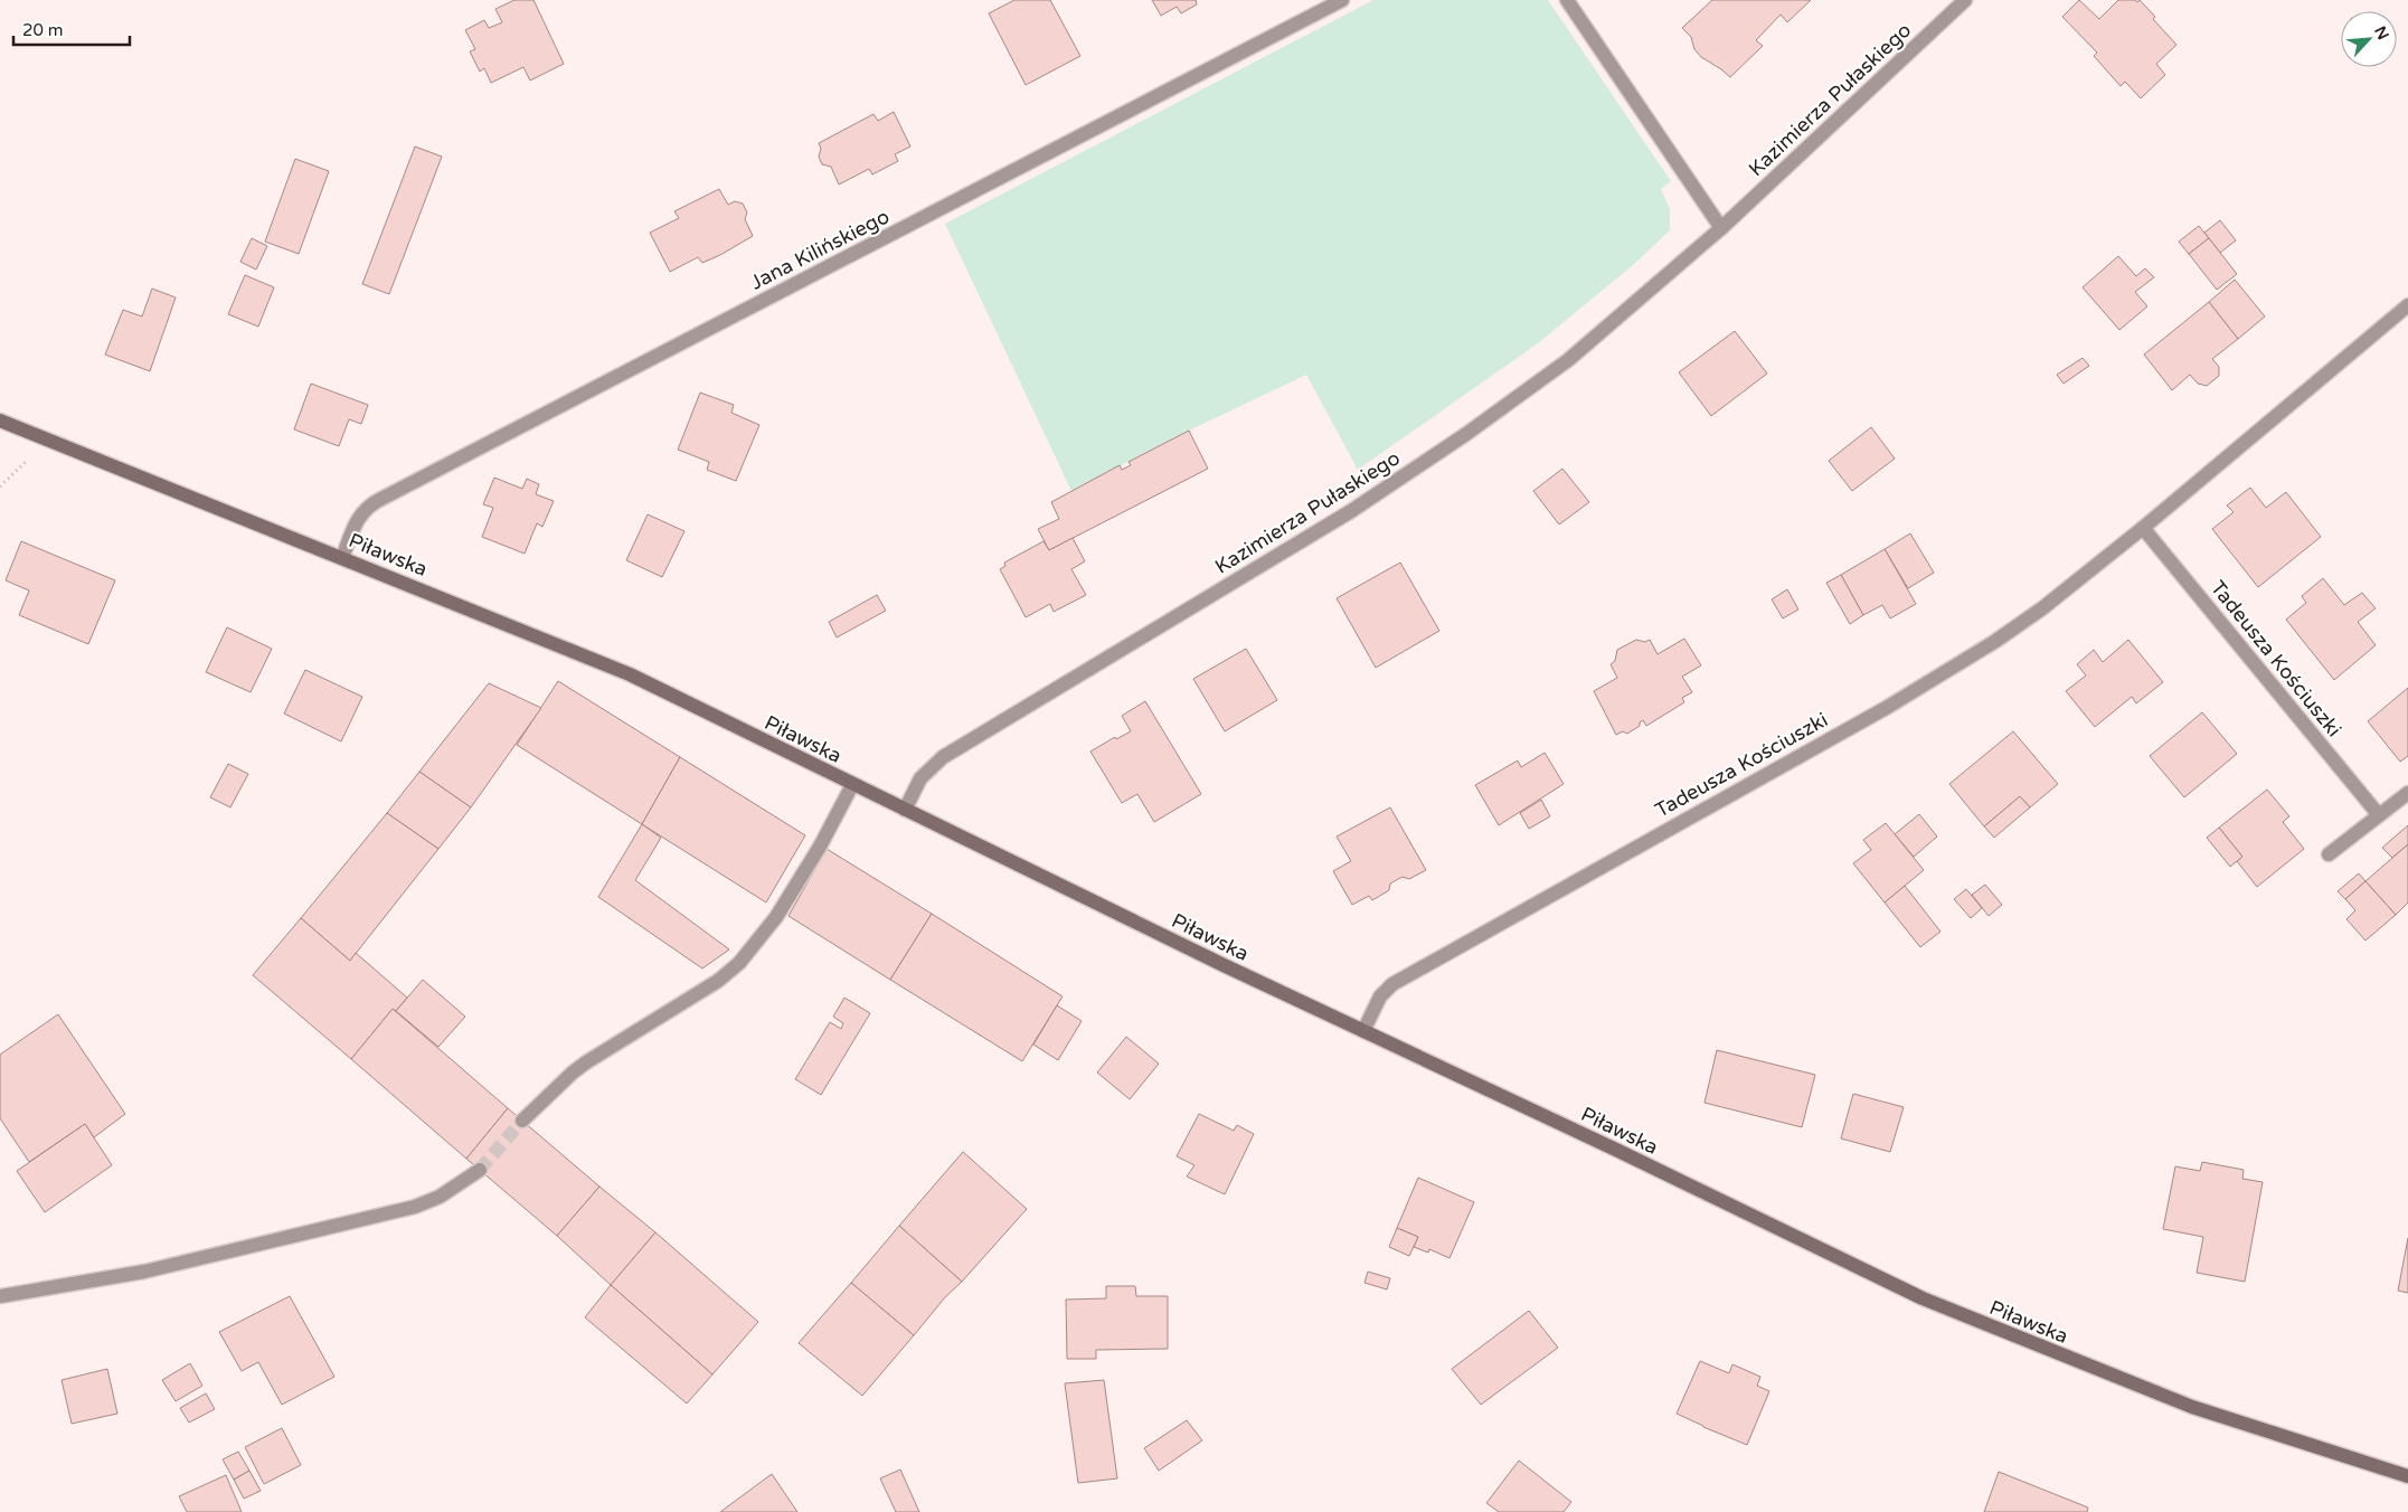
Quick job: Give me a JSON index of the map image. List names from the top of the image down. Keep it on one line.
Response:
{"streets":{"street":["Kazimierza Pułaskiego","Jana Kilińskiego","Piławska","Tadeusza Kościuszki"]},"crossings":[["Kazimierza Pułaskiego","Piławska"],["Jana Kilińskiego","Piławska"],["Piławska","Tadeusza Kościuszki"]],"scale_bar":"20 m","north":"top right"}
